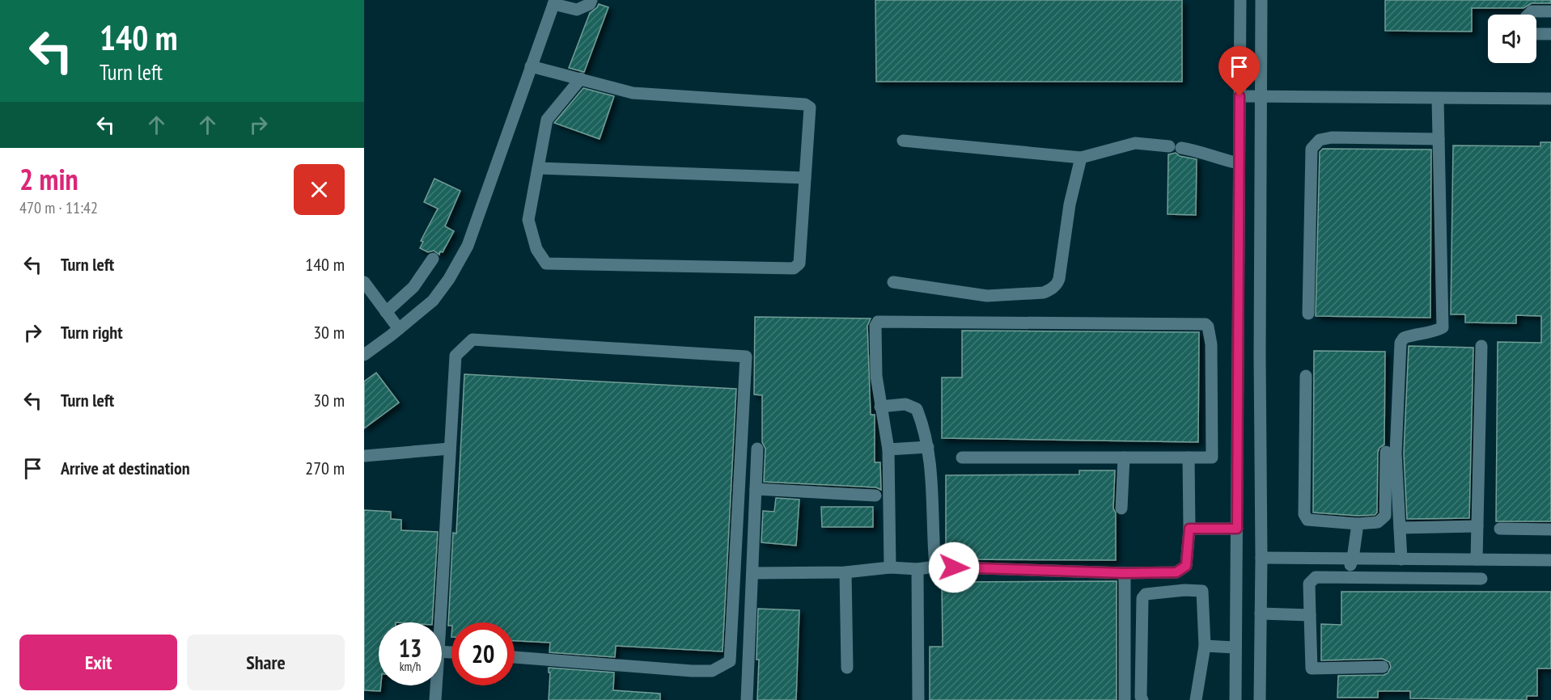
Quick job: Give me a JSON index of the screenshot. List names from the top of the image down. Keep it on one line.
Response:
{"page":{"turn":["140 m","Turn left"],"heading":["2 min","470 m · 11:42"],"list":[{"name":"Turn left","value":"140 m"},{"name":"Turn right","value":"30 m"},{"name":"Turn left","value":"30 m"},{"name":"Arrive at destination","value":"270 m"}],"speed":"13 km/h","limit":"20","buttons":["Exit","Share"]}}
